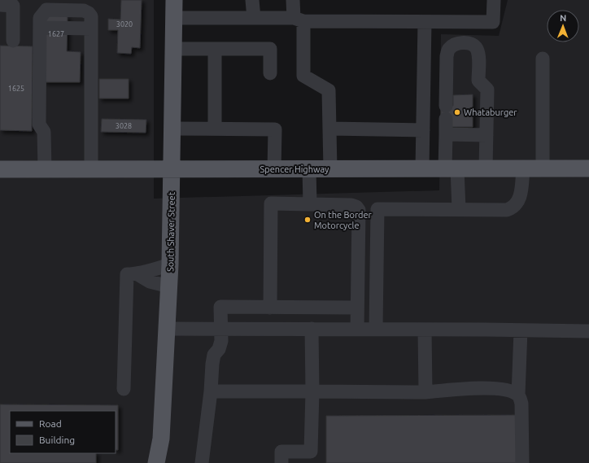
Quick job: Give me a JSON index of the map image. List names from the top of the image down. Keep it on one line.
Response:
{"streets":{"main road":["Spencer Highway","South Shaver Street"]},"crossings":[["Spencer Highway","South Shaver Street"]],"places":["Whataburger","On the Border Motorcycle"],"house_numbers":["3020","1627","1625","3028"],"legend":["Road","Building"],"north":"top"}
